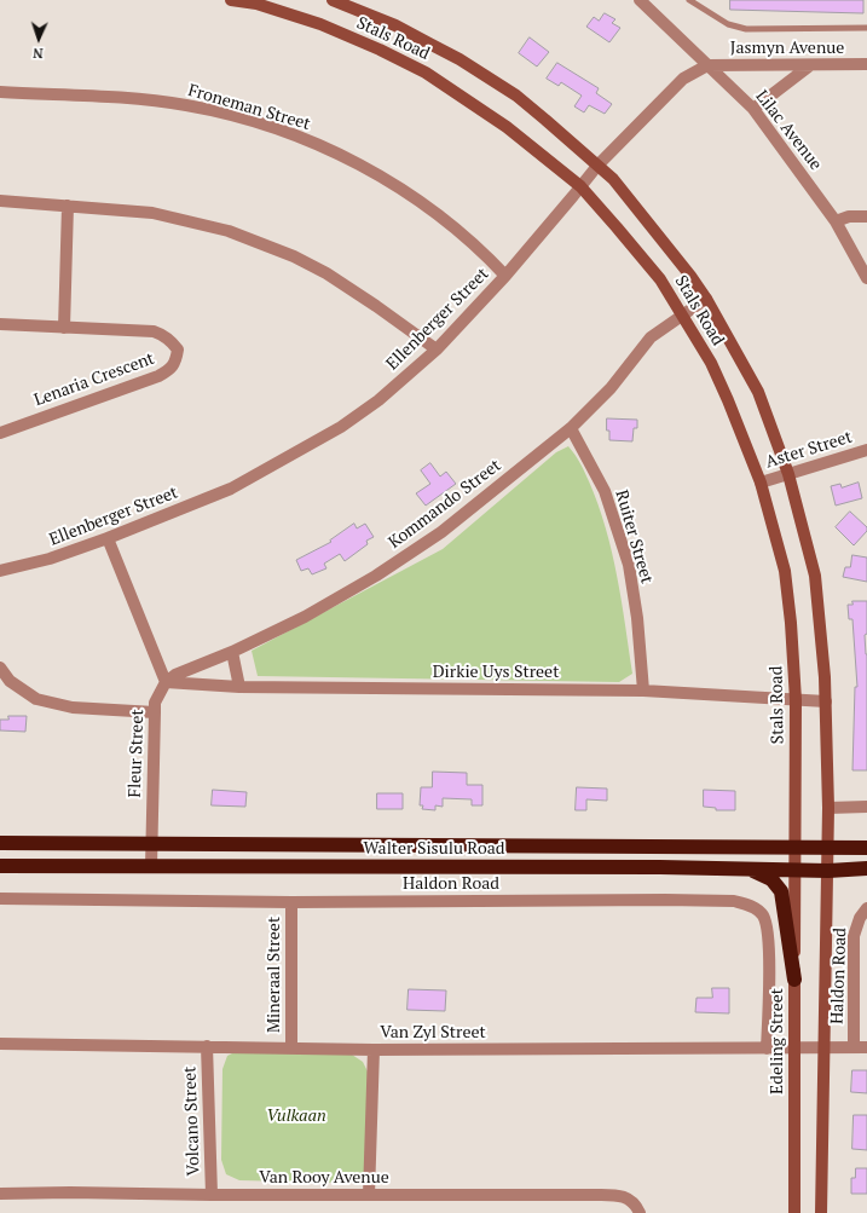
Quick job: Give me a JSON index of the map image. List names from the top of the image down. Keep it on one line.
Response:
{"streets":{"highway":["Walter Sisulu Road"],"street":["Stals Road","Jasmyn Avenue","Froneman Street","Lilac Avenue","Ellenberger Street","Lenaria Crescent","Aster Street","Kommando Street","Ruiter Street","Dirkie Uys Street","Fleur Street","Haldon Road","Mineraal Street","Van Zyl Street","Edeling Street","Volcano Street","Van Rooy Avenue"]},"crossings":[["Stals Road","Ellenberger Street"],["Stals Road","Aster Street"],["Stals Road","Kommando Street"],["Stals Road","Dirkie Uys Street"],["Stals Road","Walter Sisulu Road"],["Stals Road","Edeling Street"],["Jasmyn Avenue","Lilac Avenue"],["Jasmyn Avenue","Ellenberger Street"],["Froneman Street","Ellenberger Street"],["Lilac Avenue","Ellenberger Street"],["Kommando Street","Ruiter Street"],["Kommando Street","Dirkie Uys Street"],["Kommando Street","Fleur Street"],["Ruiter Street","Dirkie Uys Street"],["Dirkie Uys Street","Fleur Street"],["Fleur Street","Walter Sisulu Road"],["Walter Sisulu Road","Edeling Street"],["Haldon Road","Mineraal Street"],["Haldon Road","Van Zyl Street"],["Mineraal Street","Van Zyl Street"],["Van Zyl Street","Edeling Street"],["Van Zyl Street","Volcano Street"],["Volcano Street","Van Rooy Avenue"]],"parks":["Vulkaan"],"north":"bottom"}
